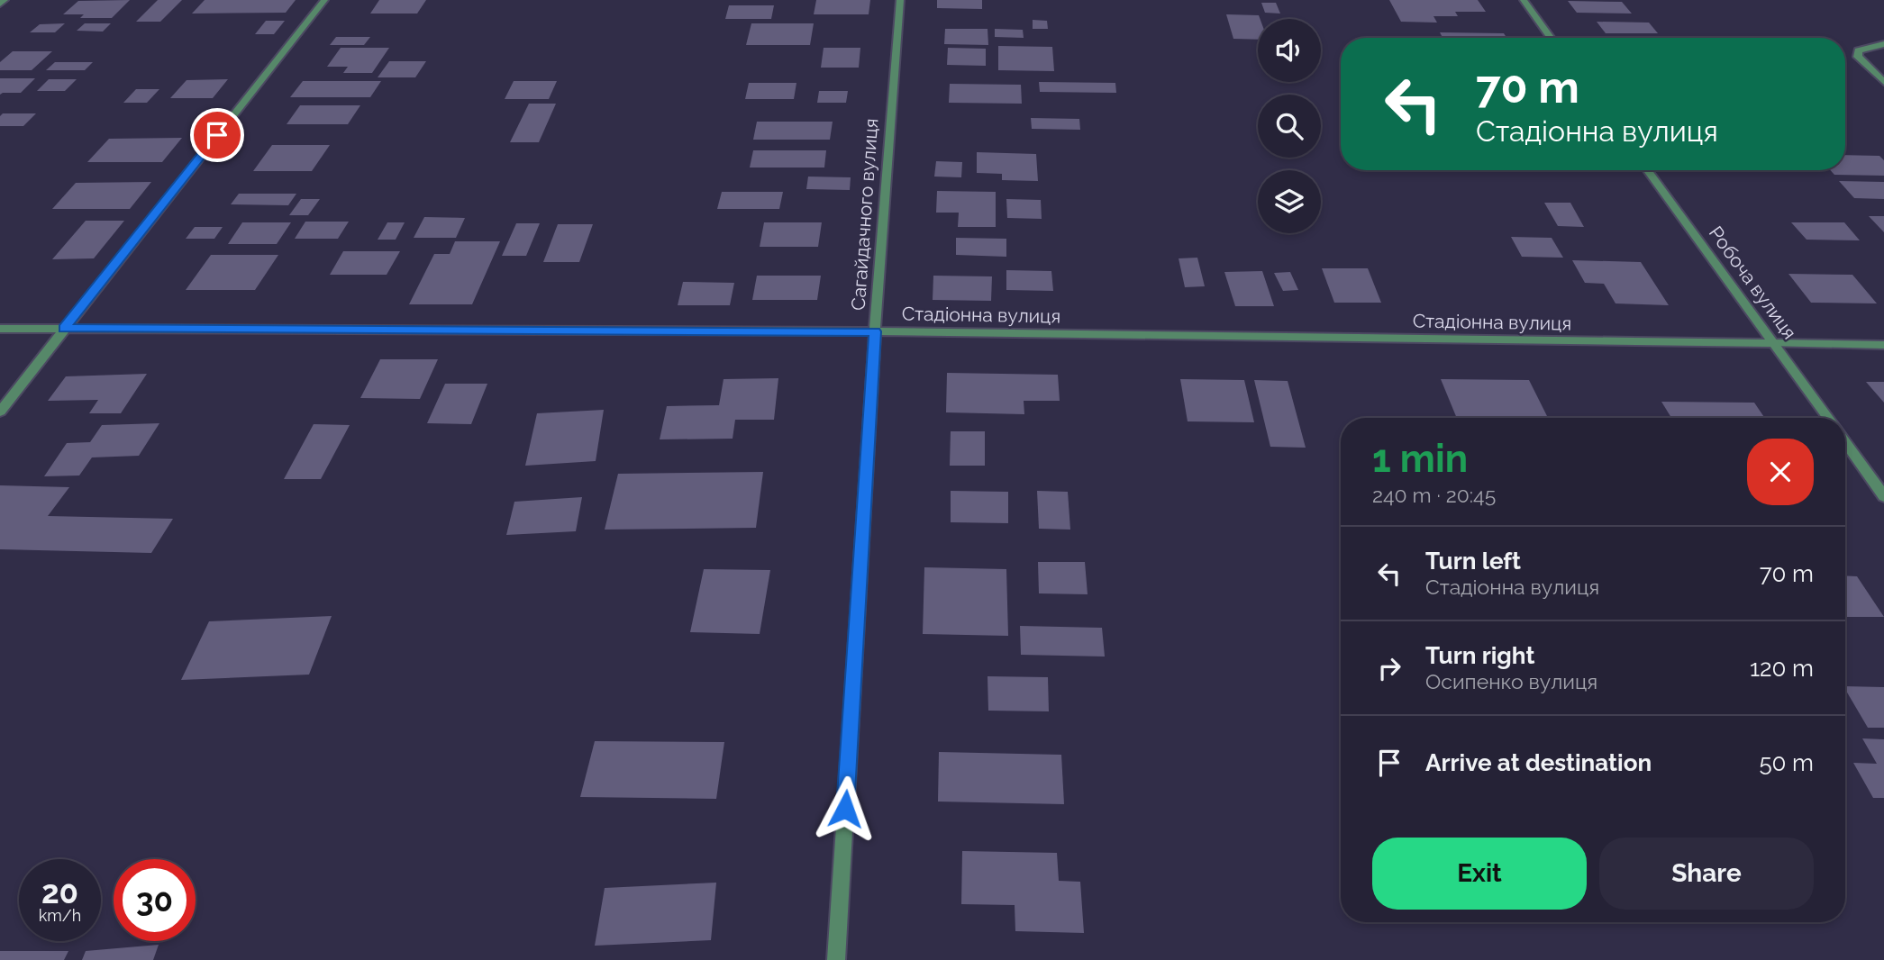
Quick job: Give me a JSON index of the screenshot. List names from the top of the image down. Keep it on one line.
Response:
{"streets":{"street":["Сагайдачного вулиця","Робоча вулиця","Стадіонна вулиця"]},"crossings":[["Сагайдачного вулиця","Стадіонна вулиця"],["Робоча вулиця","Стадіонна вулиця"]],"page":{"turn":["70 m","Стадіонна вулиця"],"heading":["1 min","240 m · 20:45"],"list":[{"name":"Turn left","note":"Стадіонна вулиця","value":"70 m"},{"name":"Turn right","note":"Осипенко вулиця","value":"120 m"},{"name":"Arrive at destination","value":"50 m"}],"buttons":["Exit","Share"],"speed":"20 km/h","limit":"30"}}
